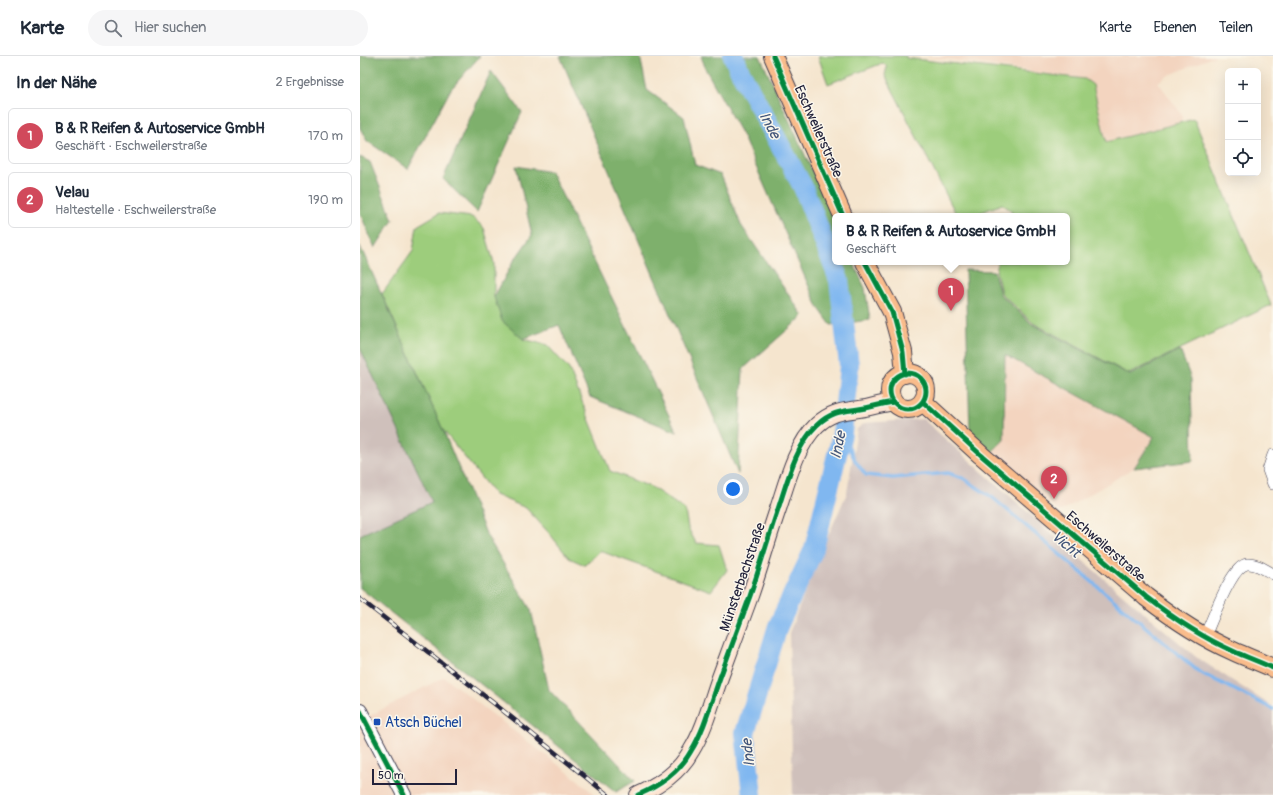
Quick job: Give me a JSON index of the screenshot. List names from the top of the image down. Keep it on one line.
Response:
{"streets":{"main road":["Eschweilerstraße","Münsterbachstraße"]},"crossings":[["Eschweilerstraße","Münsterbachstraße"]],"water":["Inde","Vicht"],"places":{"transit":["Atsch Büchel"]},"scale_bar":"50 m","page":{"header":"Karte","search":"Hier suchen","nav":["Karte","Ebenen","Teilen"],"heading":["In der Nähe","2 Ergebnisse"],"map_buttons":["+","−"],"list":[{"mark":"1","name":"B & R Reifen & Autoservice GmbH","note":"Geschäft · Eschweilerstraße","value":"170 m"},{"mark":"2","name":"Velau","note":"Haltestelle · Eschweilerstraße","value":"190 m"}],"popup":["B & R Reifen & Autoservice GmbH","Geschäft"],"pins":["1","2"],"scale":"50 m"}}
